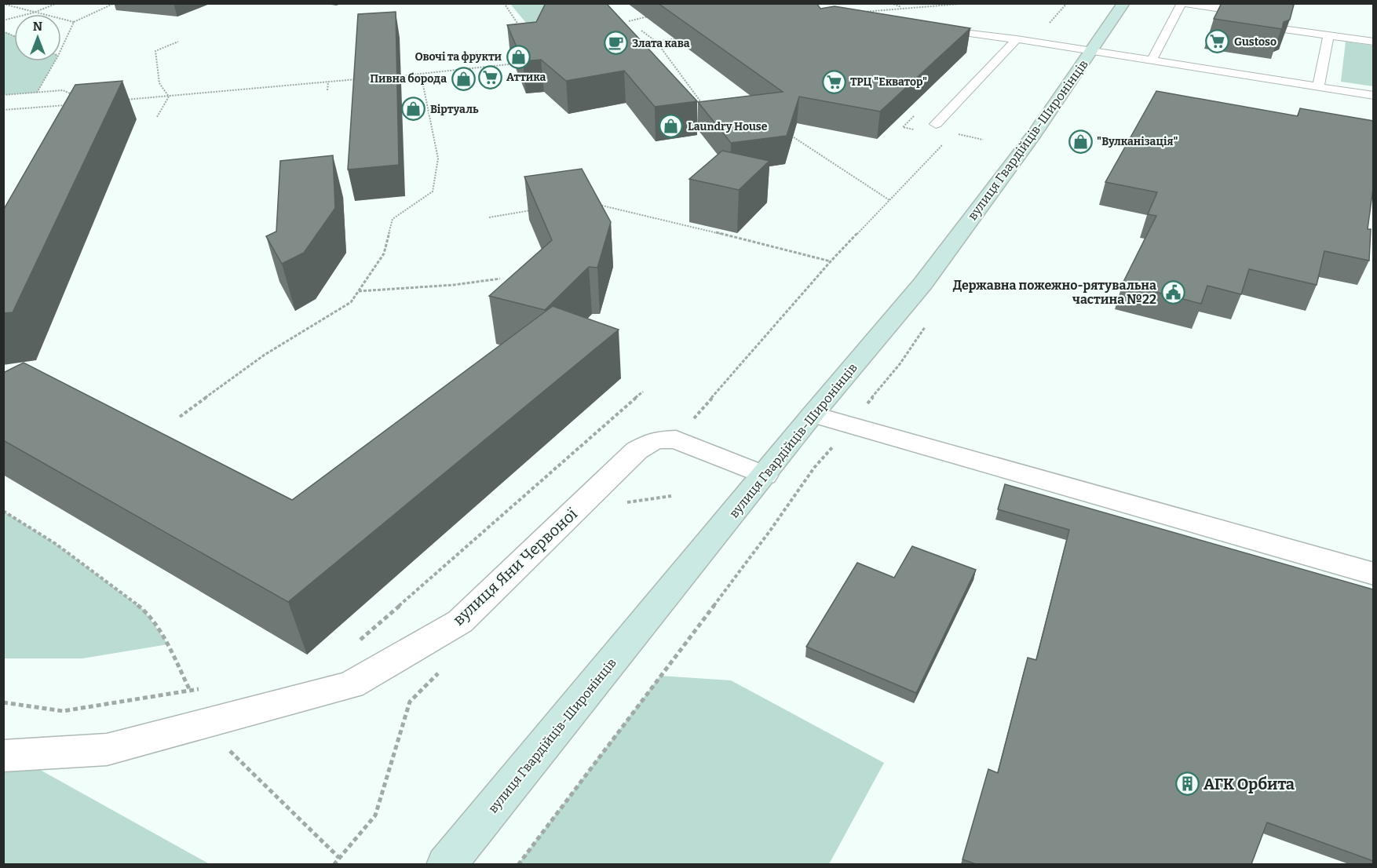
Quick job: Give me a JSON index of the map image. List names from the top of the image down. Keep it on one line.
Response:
{"streets":{"main road":["вулиця Гвардійців-Широнінців"],"street":["вулиця Яни Червоної"]},"crossings":[["вулиця Гвардійців-Широнінців","вулиця Яни Червоної"]],"places":{"supermarket":["Gustoso","Аттика","ТРЦ \"Екватор\""],"cafe":["Злата кава"],"shop":["Овочі та фрукти","Пивна борода","Віртуаль","Laundry House","\"Вулканізація\""],"public building":["Державна пожежно-рятувальна частина №22"],"building":["АГК Орбита"]},"north":"top"}
